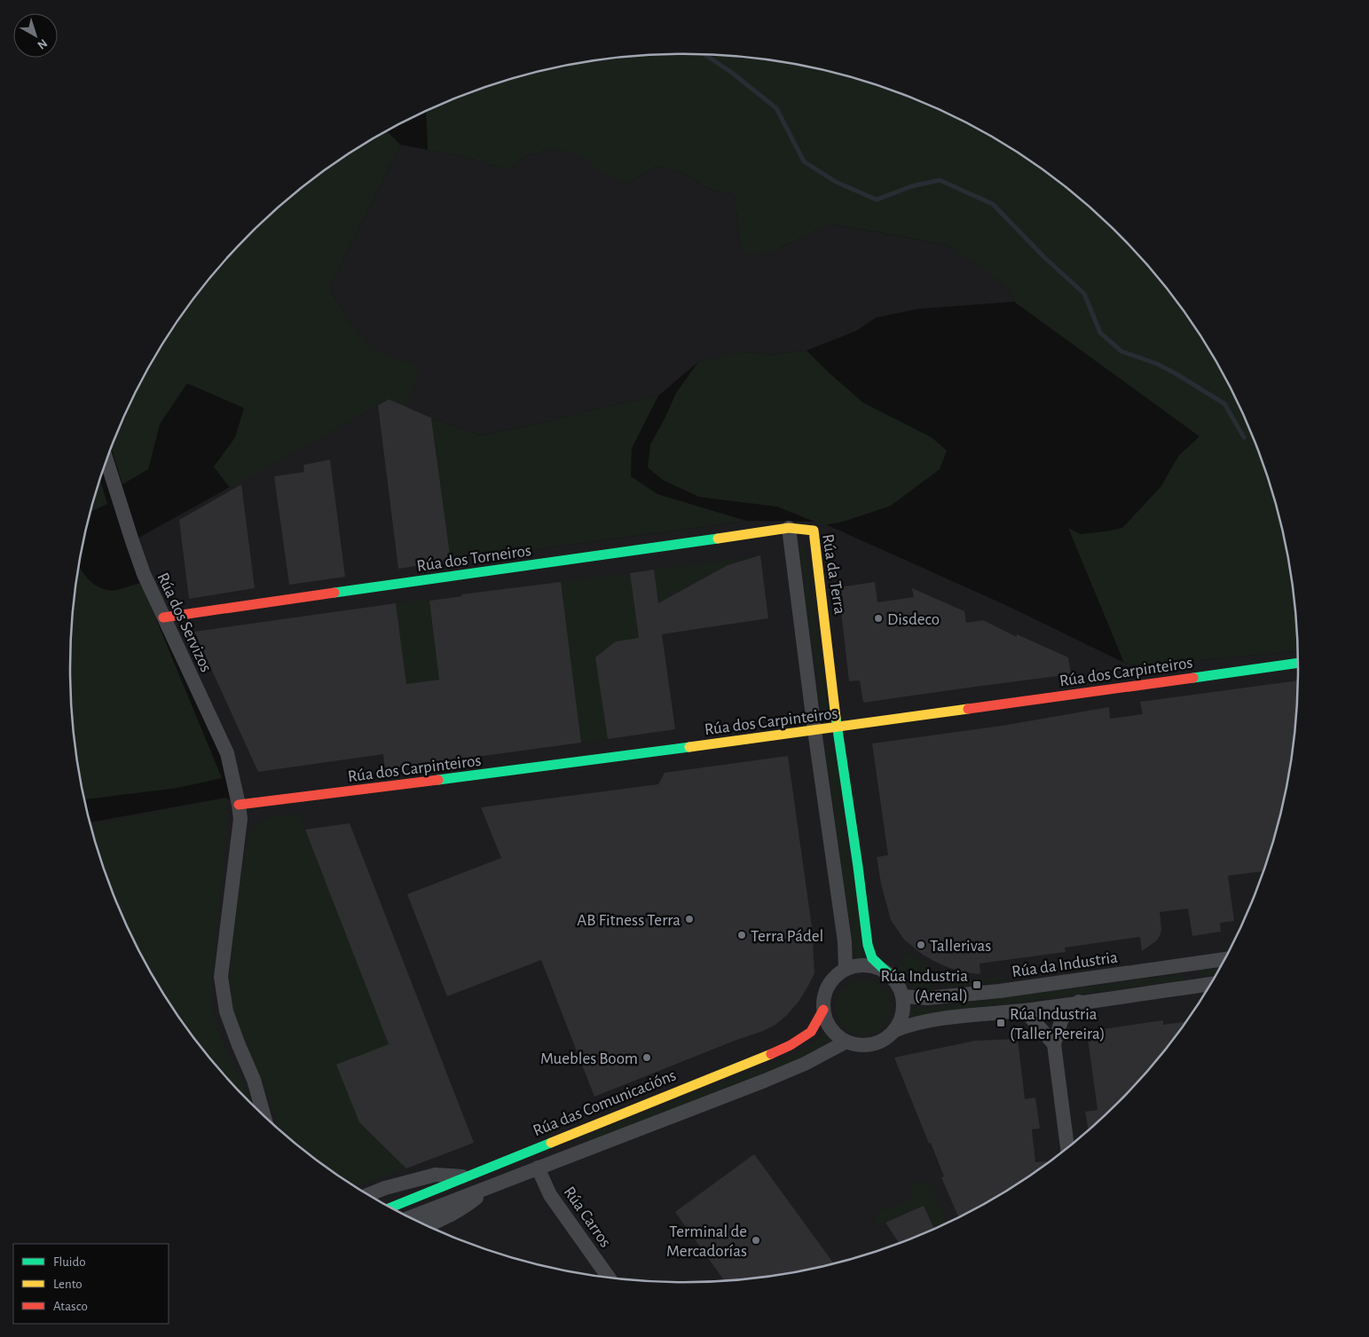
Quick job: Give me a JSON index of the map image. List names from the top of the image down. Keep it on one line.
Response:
{"streets":{"street":["Rúa dos Torneiros","Rúa da Terra","Rúa dos Servizos","Rúa dos Carpinteiros","Rúa da Industria","Rúa das Comunicacións","Rúa Carros"]},"crossings":[["Rúa dos Torneiros","Rúa da Terra"],["Rúa dos Torneiros","Rúa dos Servizos"],["Rúa da Terra","Rúa dos Carpinteiros"],["Rúa da Terra","Rúa da Industria"],["Rúa da Terra","Rúa das Comunicacións"],["Rúa dos Servizos","Rúa dos Carpinteiros"],["Rúa da Industria","Rúa das Comunicacións"]],"places":{"other":["Disdeco","AB Fitness Terra","Terra Pádel","Tallerivas","Muebles Boom","Terminal de Mercadorías"],"transit":["Rúa Industria (Arenal)","Rúa Industria (Taller Pereira)"]},"legend":["Fluido","Lento","Atasco"],"north":"bottom right"}
